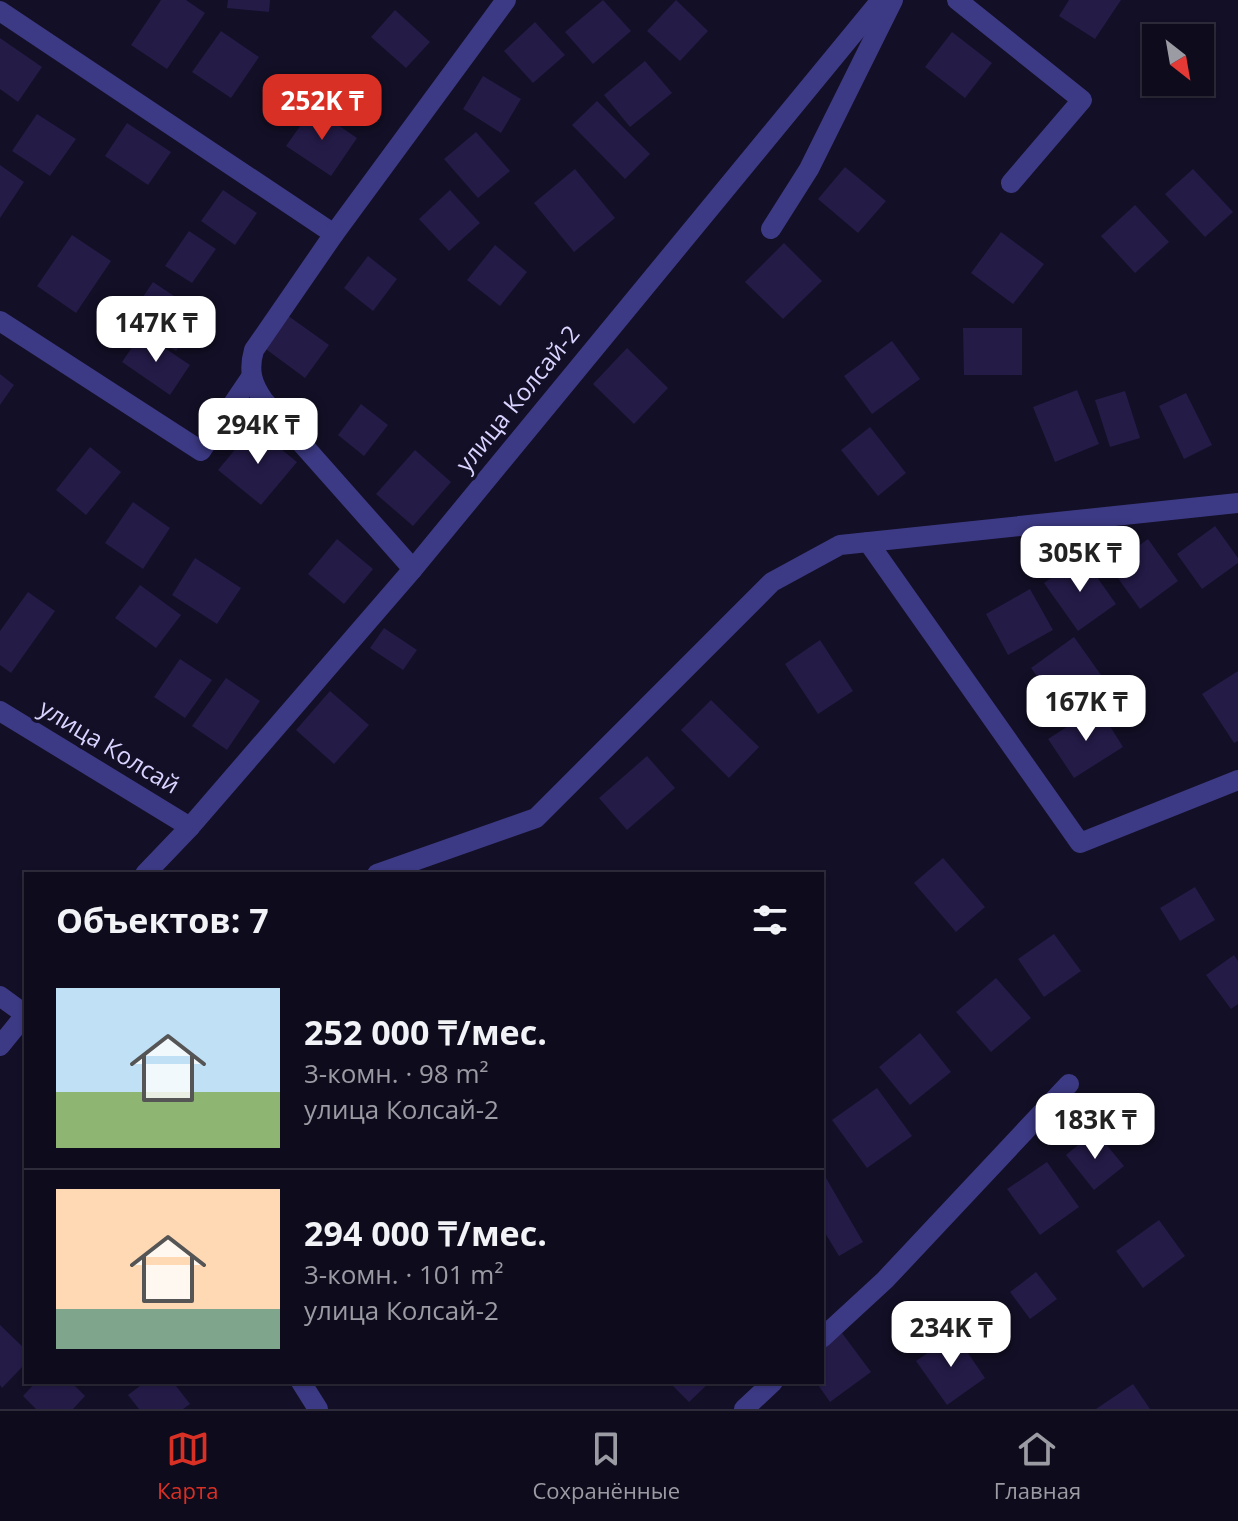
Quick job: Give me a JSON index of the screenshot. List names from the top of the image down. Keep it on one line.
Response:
{"streets":{"street":["улица Колсай-2","улица Колсай"]},"crossings":[["улица Колсай-2","улица Колсай"]],"north":"bottom right","page":{"price":["252K ₸","147K ₸","294K ₸","305K ₸","167K ₸","183K ₸","234K ₸"],"heading":"Объектов: 7","list":[{"name":"252 000 ₸/мес.","note":"3-комн. · 98 m² · улица Колсай-2"},{"name":"294 000 ₸/мес.","note":"3-комн. · 101 m² · улица Колсай-2"}],"tabs":["Карта","Сохранённые","Главная"]}}
